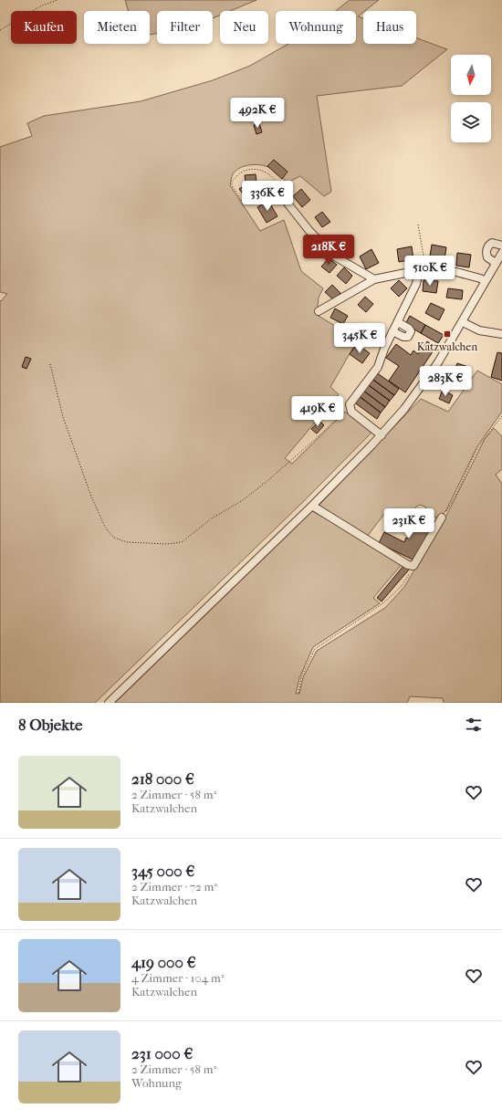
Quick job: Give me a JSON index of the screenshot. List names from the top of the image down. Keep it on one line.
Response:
{"places":{"transit":["Katzwalchen"]},"north":"bottom","page":{"chip":["Kaufen","Mieten","Filter","Neu","Wohnung","Haus"],"price":["492K €","336K €","218K €","510K €","345K €","283K €","419K €","231K €"],"heading":"8 Objekte","list":[{"name":"218 000 €","note":"2 Zimmer · 58 m² · Katzwalchen"},{"name":"345 000 €","note":"2 Zimmer · 72 m² · Katzwalchen"},{"name":"419 000 €","note":"4 Zimmer · 104 m² · Katzwalchen"},{"name":"231 000 €","note":"2 Zimmer · 58 m² · Wohnung"}]}}
